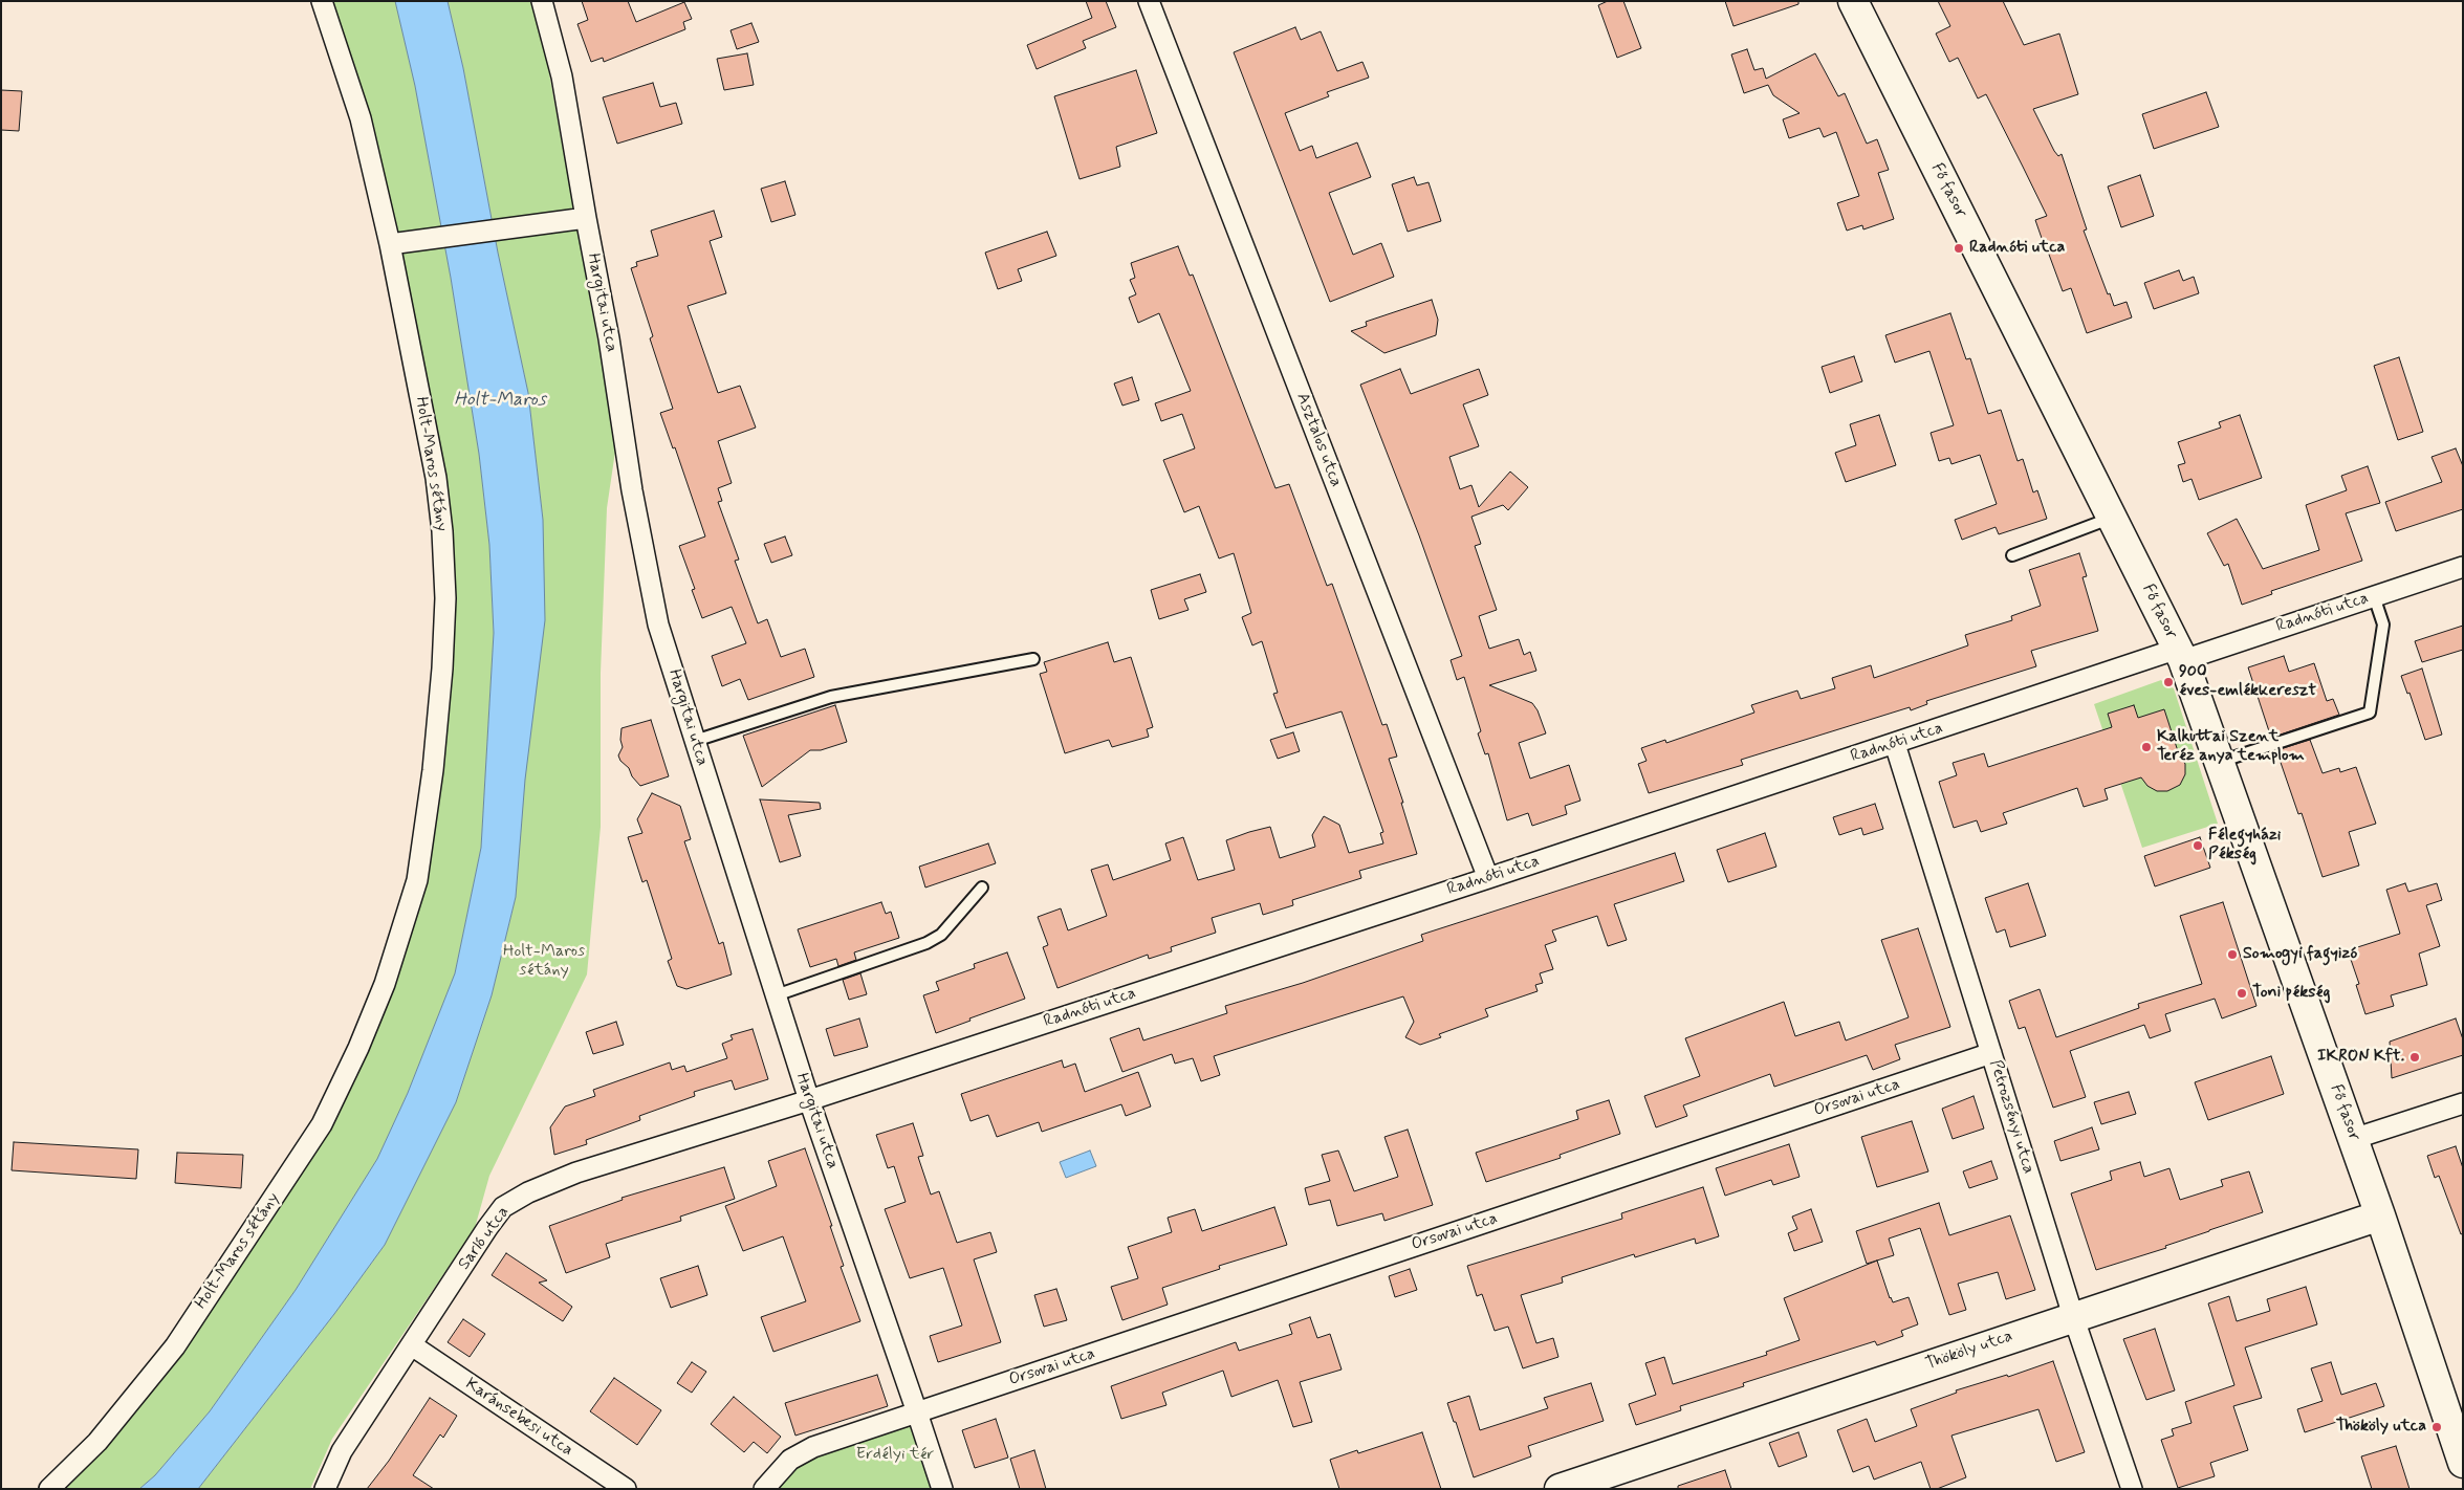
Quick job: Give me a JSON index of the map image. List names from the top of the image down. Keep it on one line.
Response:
{"streets":{"street":["Fő fasor","Hargitai utca","Asztalos utca","Holt-Maros sétány","Radnóti utca","Orsovai utca","Petrozsényi utca","Sarló utca","Thököly utca","Karánsebesi utca"]},"crossings":[["Fő fasor","Radnóti utca"],["Fő fasor","Thököly utca"],["Hargitai utca","Radnóti utca"],["Hargitai utca","Orsovai utca"],["Hargitai utca","Sarló utca"],["Asztalos utca","Radnóti utca"],["Radnóti utca","Petrozsényi utca"],["Radnóti utca","Sarló utca"],["Orsovai utca","Petrozsényi utca"],["Petrozsényi utca","Thököly utca"],["Sarló utca","Karánsebesi utca"]],"water":["Holt-Maros"],"parks":["Holt-Maros sétány","Erdélyi tér"],"places":["Radnóti utca","900 éves-emlékkereszt","Kalkuttai Szent Teréz anya templom","Félegyházi Pékség","Somogyi fagyizó","Toni pékség","IKRON Kft.","Thököly utca"]}
